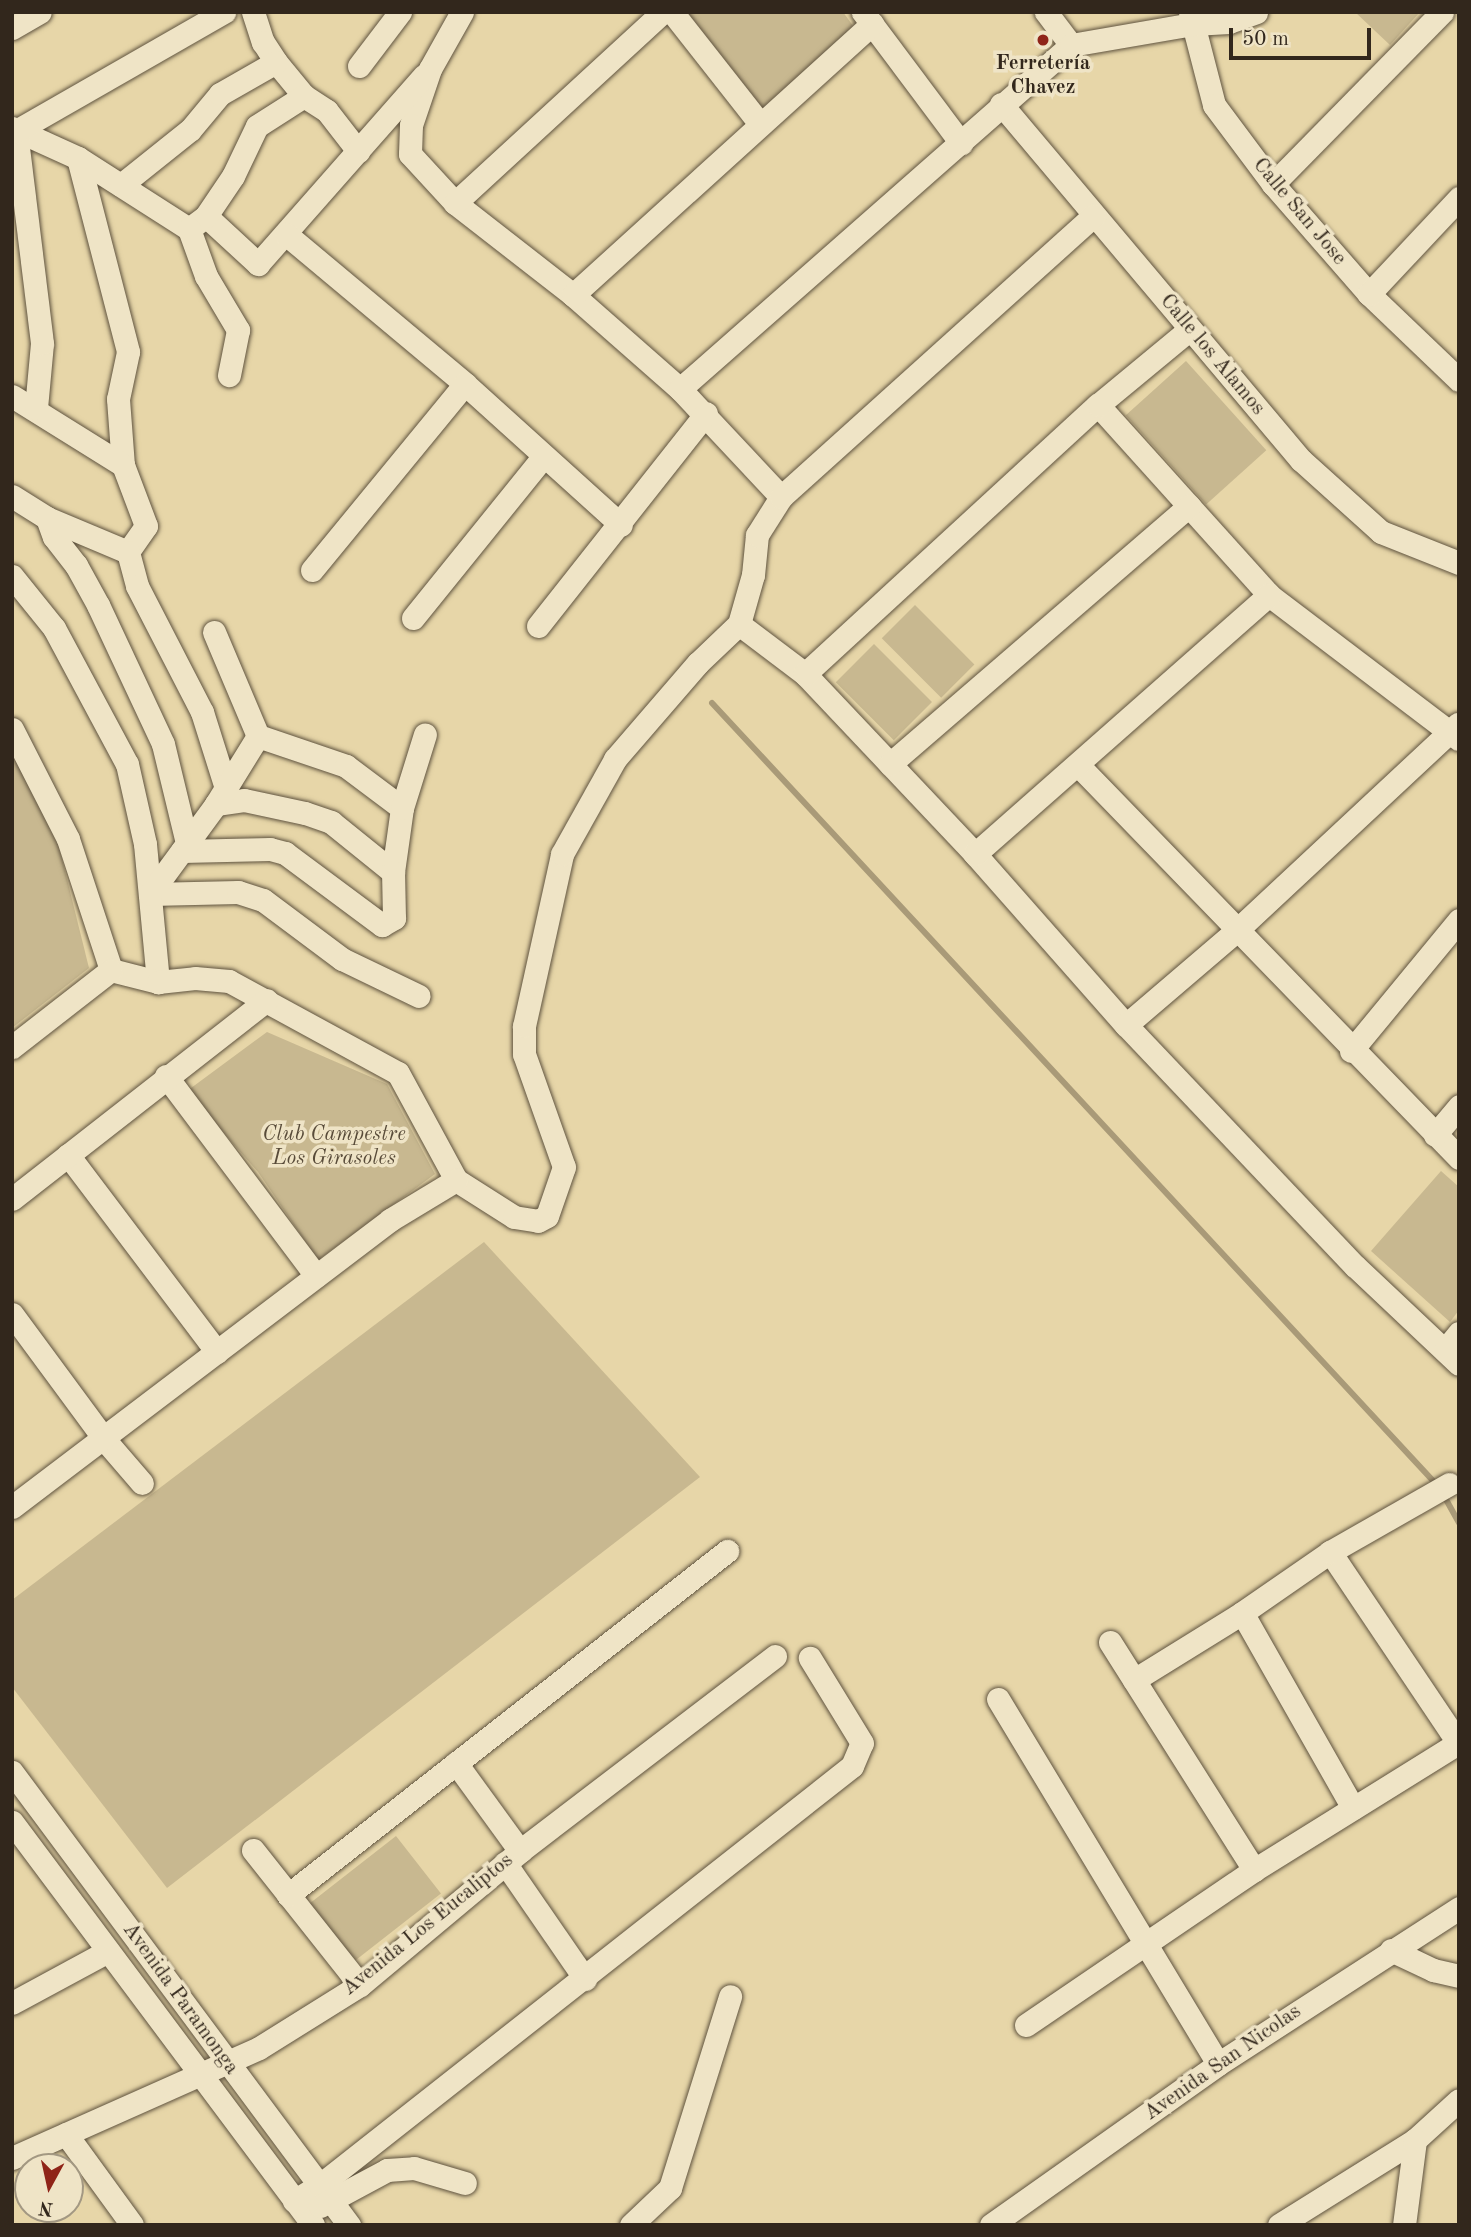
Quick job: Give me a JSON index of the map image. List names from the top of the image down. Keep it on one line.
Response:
{"streets":{"street":["Calle San Jose","Calle los Alamos","Avenida Los Eucaliptos","Avenida Paramonga","Avenida San Nicolas"]},"crossings":[["Avenida Los Eucaliptos","Avenida Paramonga"]],"parks":["Club Campestre Los Girasoles"],"places":["Ferretería Chavez"],"scale_bar":"50 m","north":"bottom"}
